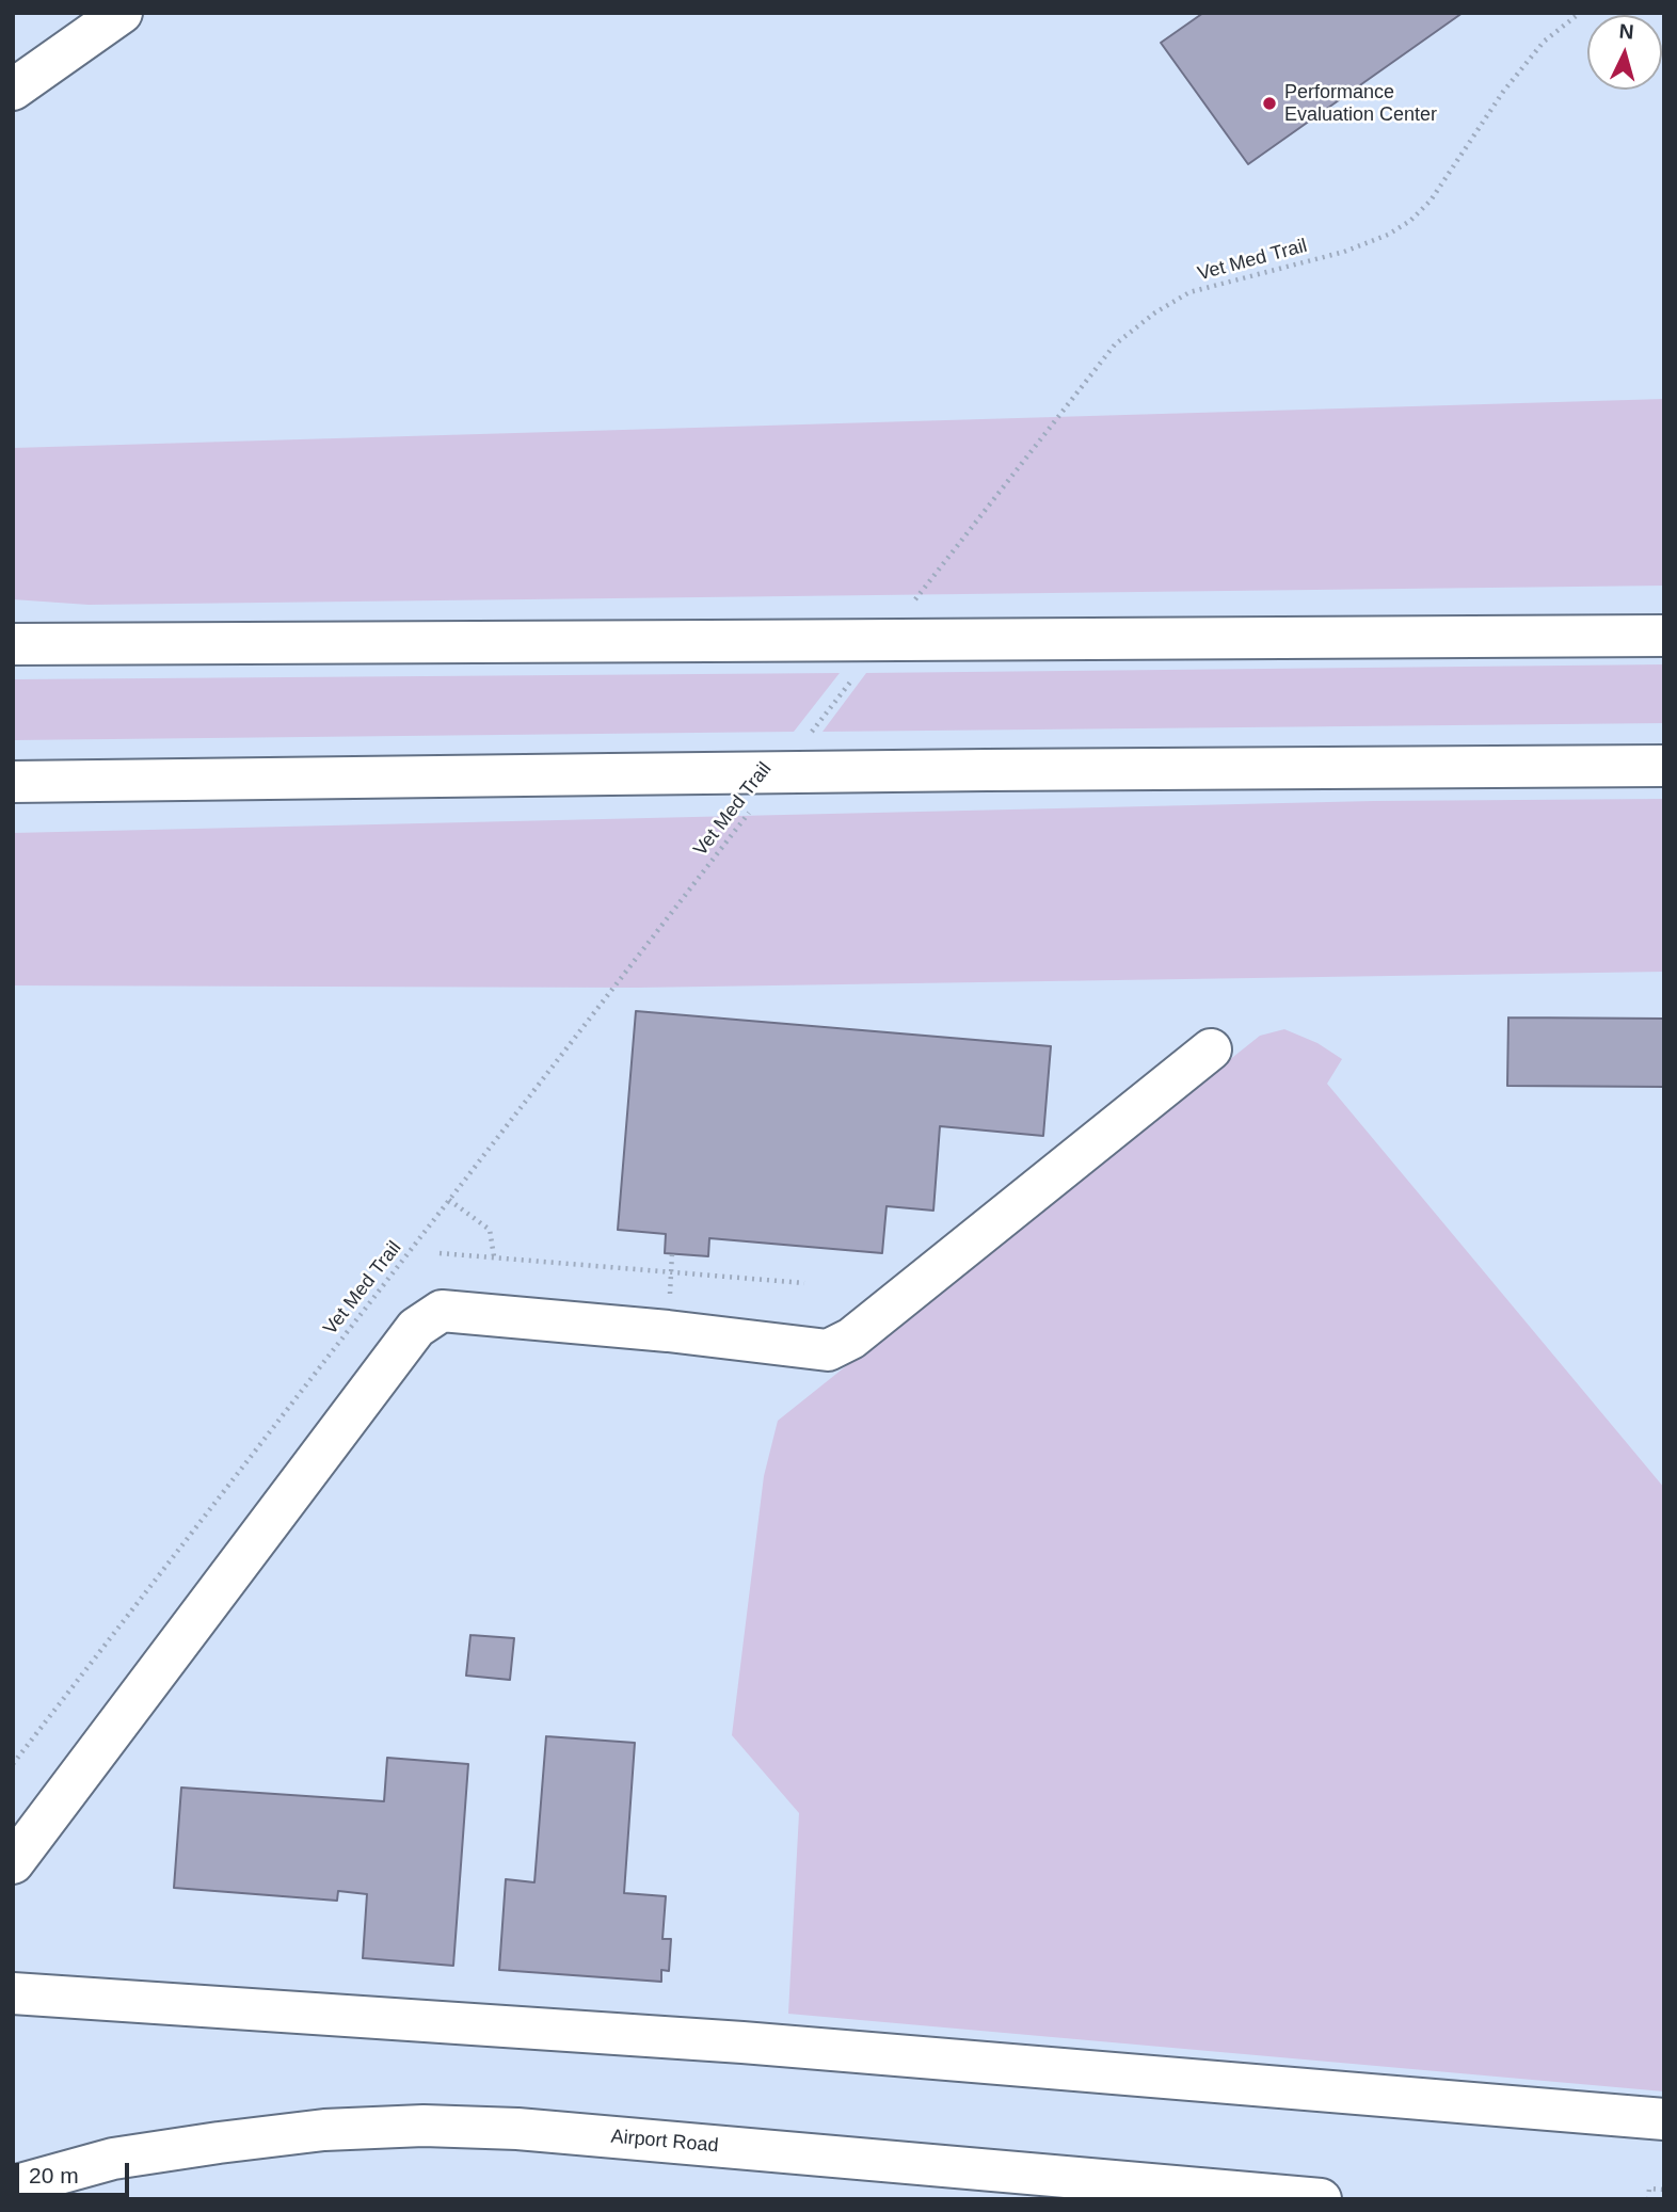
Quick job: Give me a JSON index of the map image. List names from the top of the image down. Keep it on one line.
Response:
{"streets":{"main road":["Airport Road"],"path":["Vet Med Trail"]},"places":["Performance Evaluation Center"],"scale_bar":"20 m","north":"top"}
